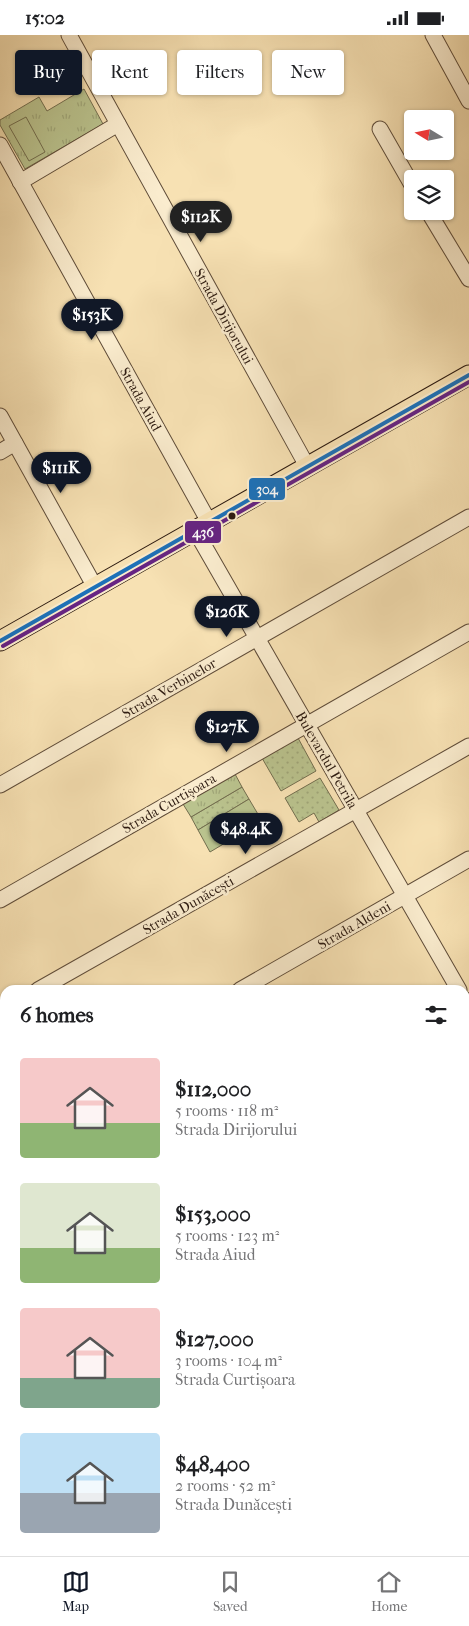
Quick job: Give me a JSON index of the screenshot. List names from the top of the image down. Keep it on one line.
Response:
{"streets":{"street":["Strada Dirijorului","Strada Aiud","Strada Verbinelor","Bulevardul Petrila","Strada Curtișoara","Strada Dunăcești","Strada Aldeni"]},"crossings":[["Strada Aiud","Bulevardul Petrila"],["Strada Verbinelor","Bulevardul Petrila"],["Bulevardul Petrila","Strada Curtișoara"],["Bulevardul Petrila","Strada Dunăcești"],["Bulevardul Petrila","Strada Aldeni"]],"lines":["transit line 304","transit line 436"],"north":"left","page":{"status":"15:02","chip":["Buy","Rent","Filters","New"],"price":["$112K","$153K","$111K","$126K","$127K","$48.4K"],"heading":"6 homes","list":[{"name":"$112,000","note":"5 rooms · 118 m² · Strada Dirijorului"},{"name":"$153,000","note":"5 rooms · 123 m² · Strada Aiud"},{"name":"$127,000","note":"3 rooms · 104 m² · Strada Curtișoara"},{"name":"$48,400","note":"2 rooms · 52 m² · Strada Dunăcești"}],"tabs":["Map","Saved","Home"]}}
